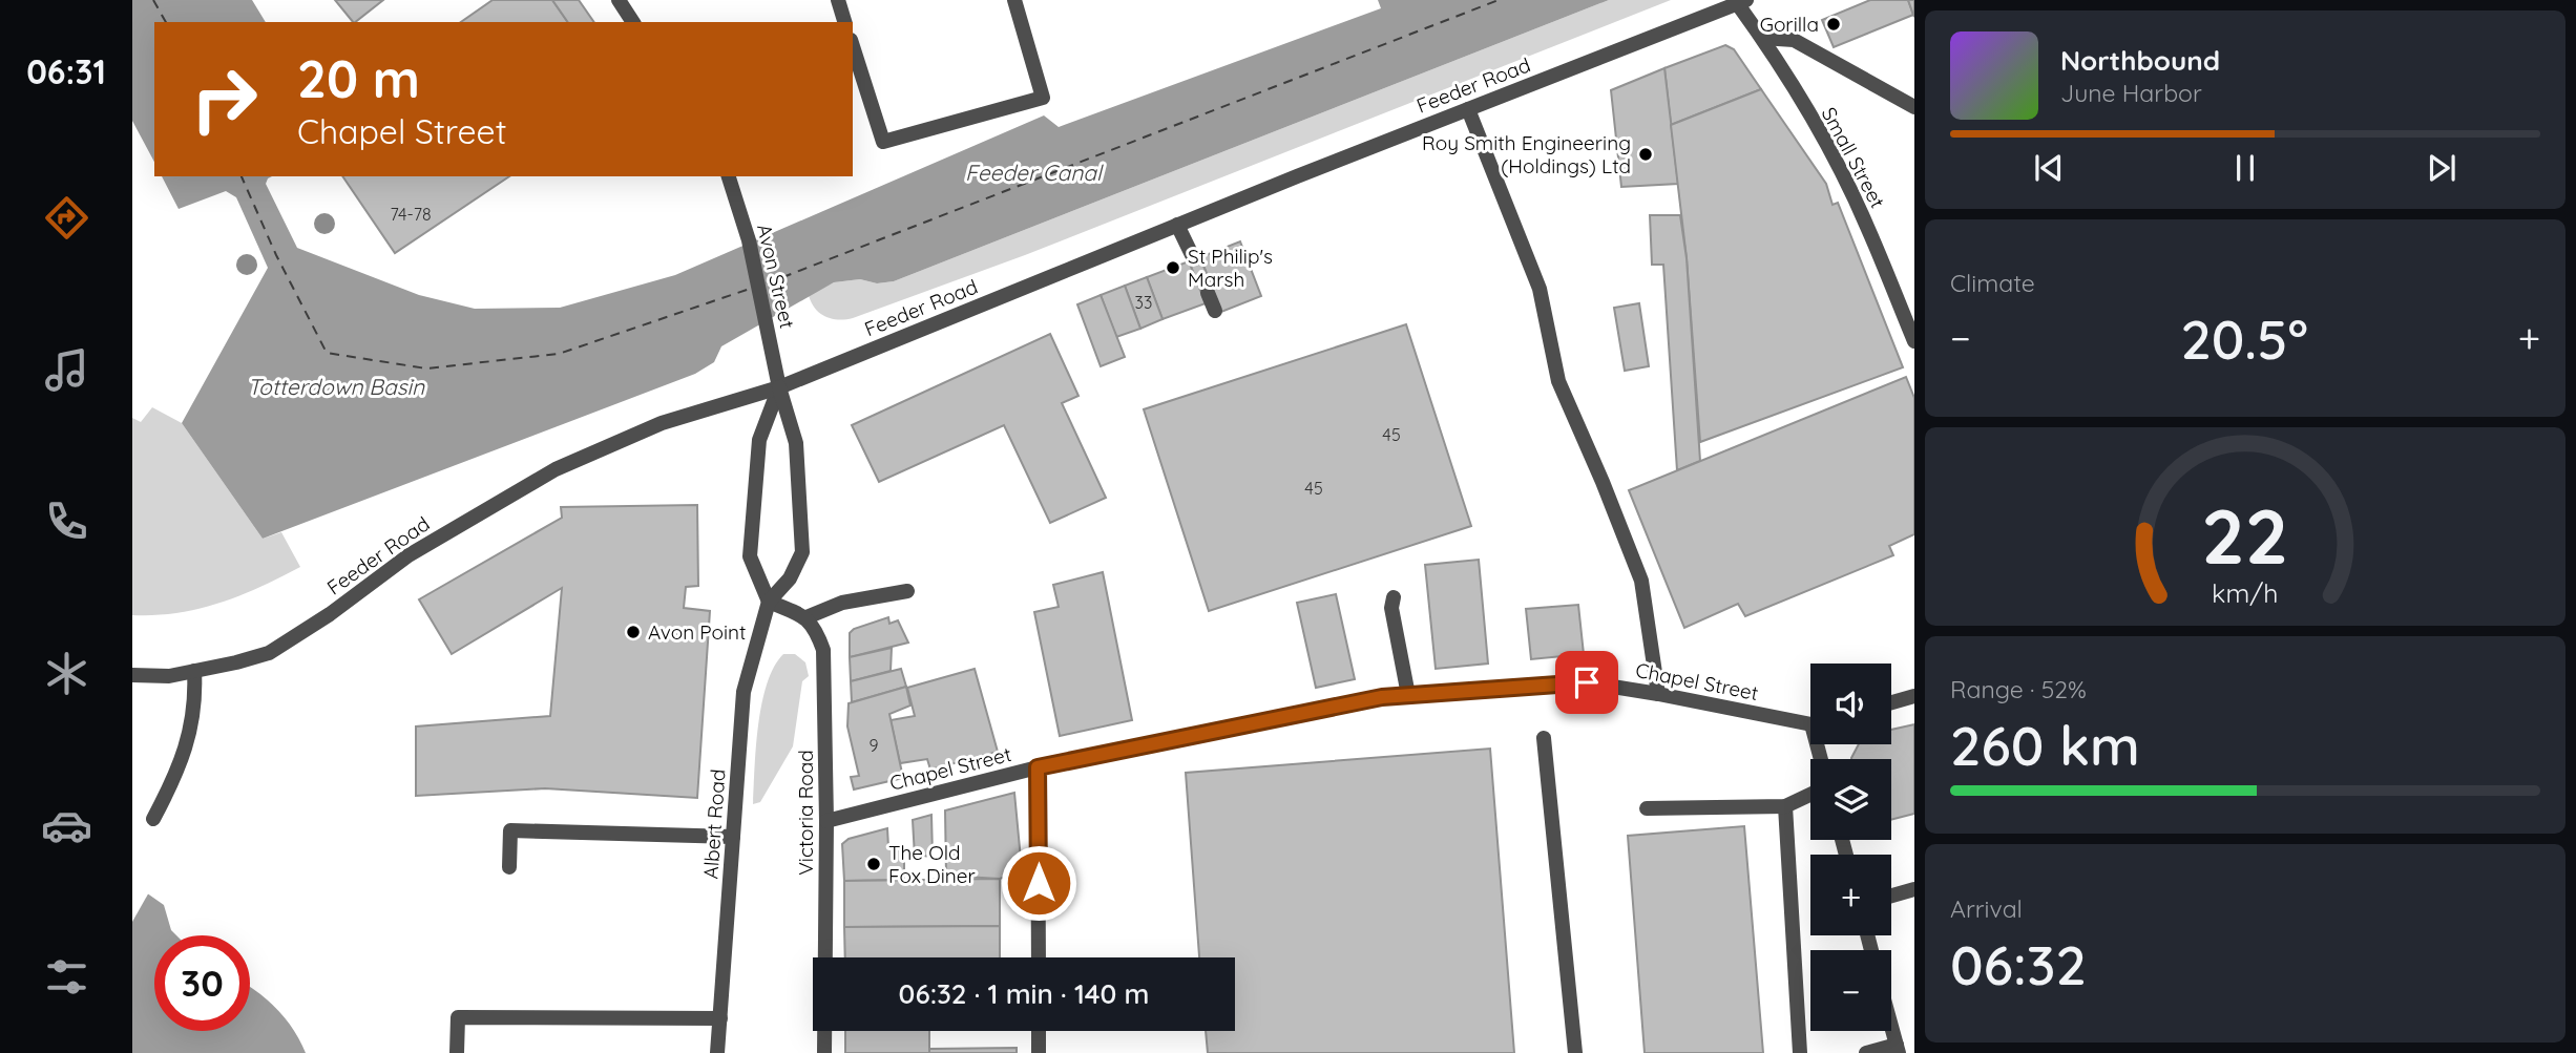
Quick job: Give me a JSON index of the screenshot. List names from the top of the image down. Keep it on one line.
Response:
{"streets":{"street":["Feeder Road","Small Street","Avon Street","Chapel Street","Victoria Road","Albert Road"]},"crossings":[["Feeder Road","Small Street"],["Feeder Road","Avon Street"],["Feeder Road","Albert Road"],["Avon Street","Albert Road"],["Chapel Street","Victoria Road"]],"water":["Feeder Canal","Totterdown Basin"],"places":["Gorilla","Roy Smith Engineering (Holdings) Ltd","St Philip's Marsh","Avon Point","The Old Fox Diner"],"house_numbers":["74-78","33","45","45","9"],"page":{"tabs":"06:31","turn":["20 m","Chapel Street"],"song":["Northbound","June Harbor"],"tile":["Climate",["Range · 52%","260 km"],["Arrival","06:32"]],"heat":["−","20.5°","+"],"map_buttons":["+","−"],"limit":"30","trip":"06:32 · 1 min · 140 m","gauge":["22","km/h"]}}
